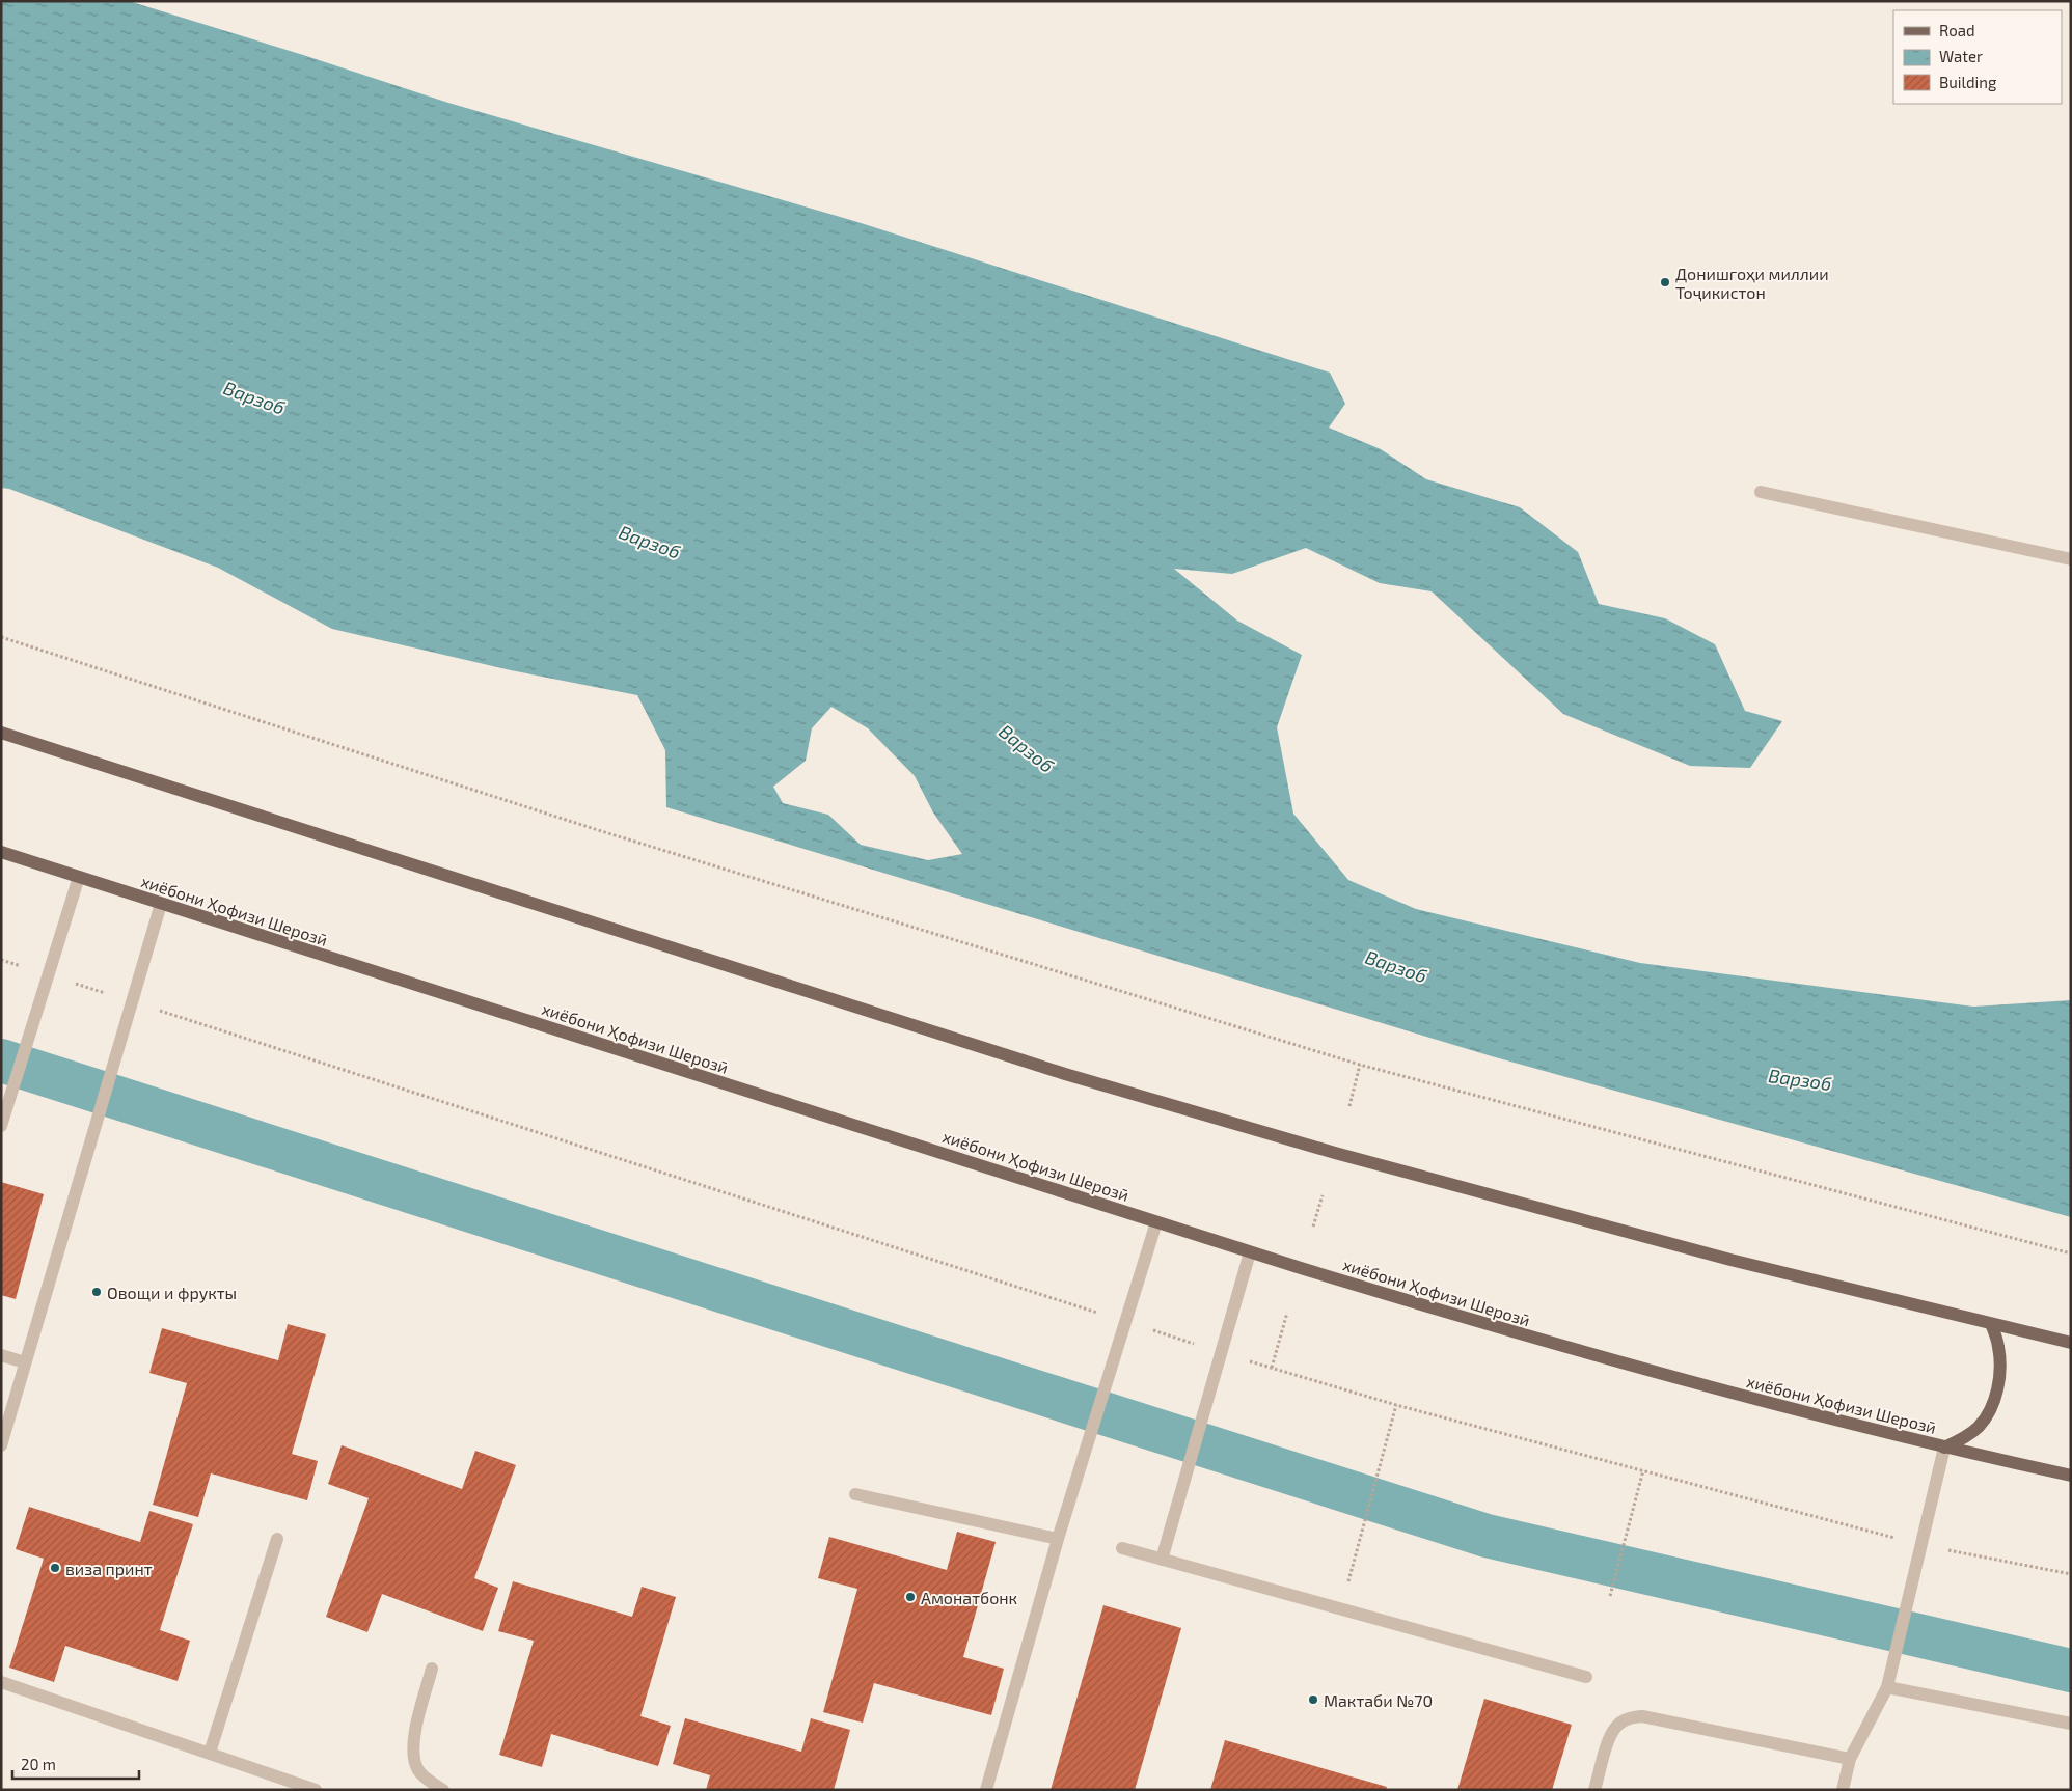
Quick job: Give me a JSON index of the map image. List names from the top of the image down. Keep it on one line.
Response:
{"streets":{"main road":["хиёбони Ҳофизи Шерозӣ"]},"water":["Варзоб"],"places":["Донишгоҳи миллии Тоҷикистон","Овощи и фрукты","виза принт","Амонатбонк","Мактаби №70"],"legend":["Road","Water","Building"],"scale_bar":"20 m"}
